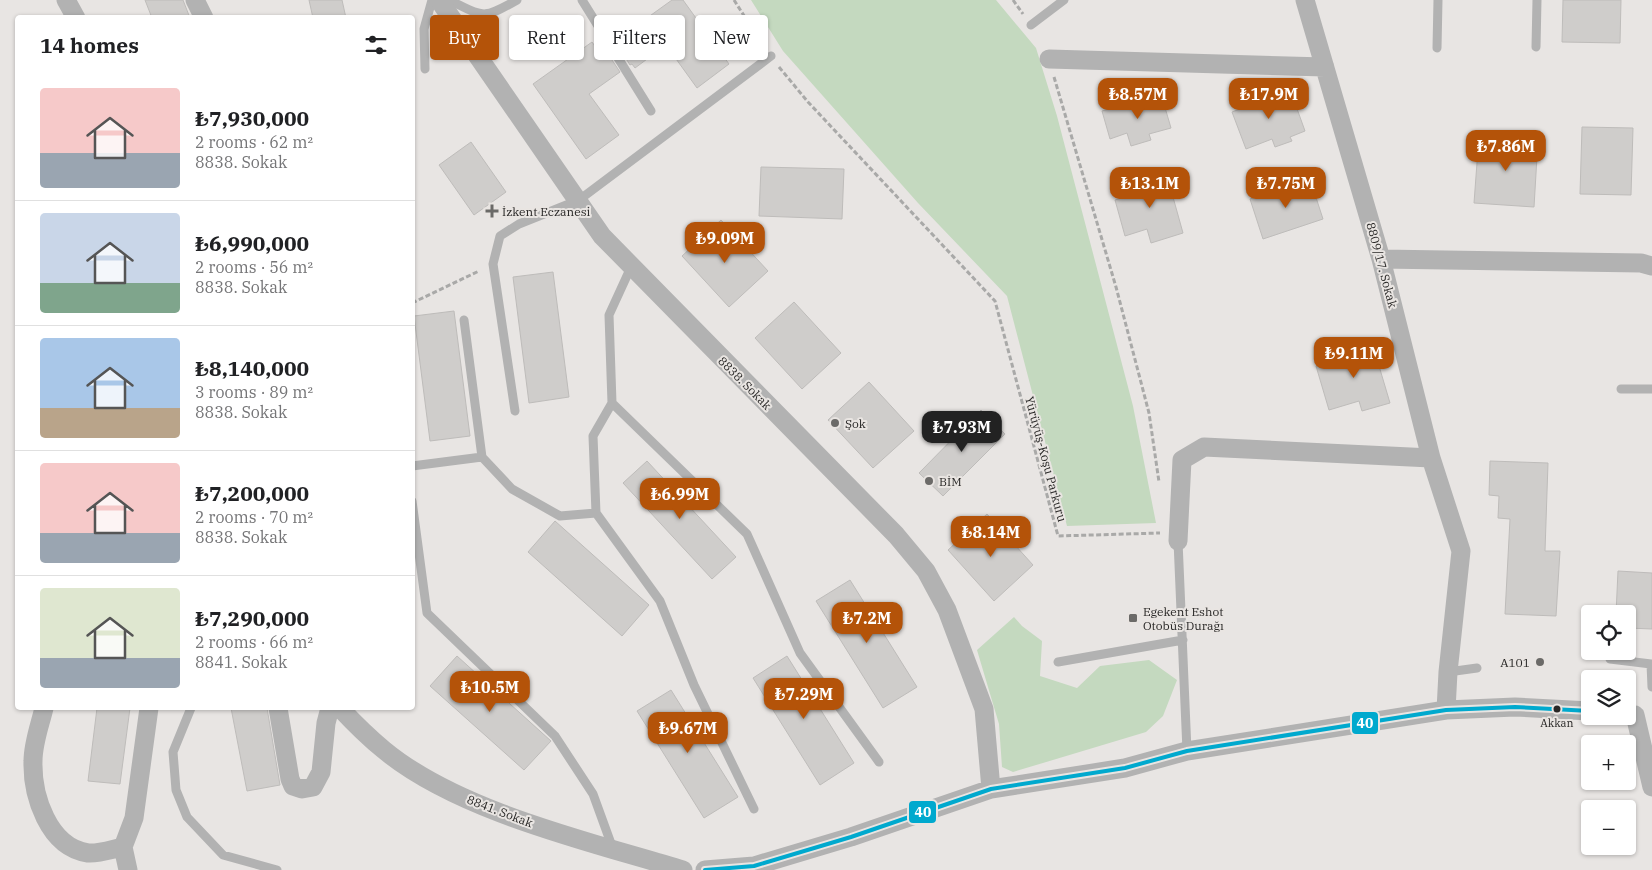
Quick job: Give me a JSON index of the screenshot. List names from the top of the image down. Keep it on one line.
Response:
{"streets":{"street":["8809/17. Sokak","8838. Sokak","8841. Sokak"],"path":["Yürüyüş-Koşu Parkuru"]},"places":{"health":["İzkent Eczanesi"],"other":["Şok","BİM","A101","Akkan"],"transit":["Egekent Eshot Otobüs Durağı"]},"lines":["transit line 40"],"page":{"chip":["Buy","Rent","Filters","New"],"heading":"14 homes","list":[{"name":"₺7,930,000","note":"2 rooms · 62 m² · 8838. Sokak"},{"name":"₺6,990,000","note":"2 rooms · 56 m² · 8838. Sokak"},{"name":"₺8,140,000","note":"3 rooms · 89 m² · 8838. Sokak"},{"name":"₺7,200,000","note":"2 rooms · 70 m² · 8838. Sokak"},{"name":"₺7,290,000","note":"2 rooms · 66 m² · 8841. Sokak"}],"price":["₺8.57M","₺17.9M","₺7.86M","₺13.1M","₺7.75M","₺9.09M","₺9.11M","₺7.93M","₺6.99M","₺8.14M","₺7.2M","₺10.5M","₺7.29M","₺9.67M"],"map_buttons":["+","−"]}}
